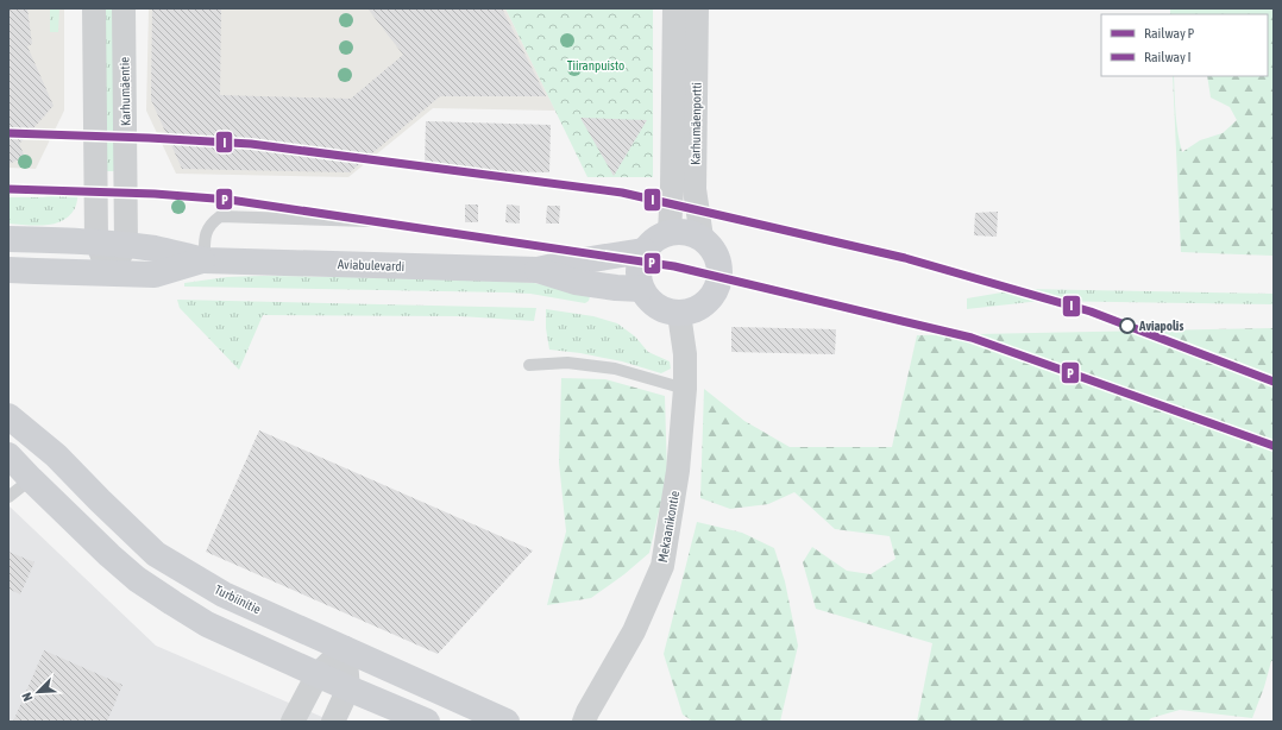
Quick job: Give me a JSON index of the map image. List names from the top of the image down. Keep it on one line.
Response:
{"streets":{"street":["Karhumäentie","Karhumäenportti","Aviabulevardi","Mekaanikontie","Turbiinitie"]},"crossings":[["Karhumäentie","Aviabulevardi"],["Karhumäenportti","Aviabulevardi"],["Karhumäenportti","Mekaanikontie"],["Aviabulevardi","Mekaanikontie"]],"parks":["Tiiranpuisto"],"places":["Aviapolis"],"lines":["rail line I","rail line P"],"legend":["Railway P","Railway I"],"north":"bottom left"}
